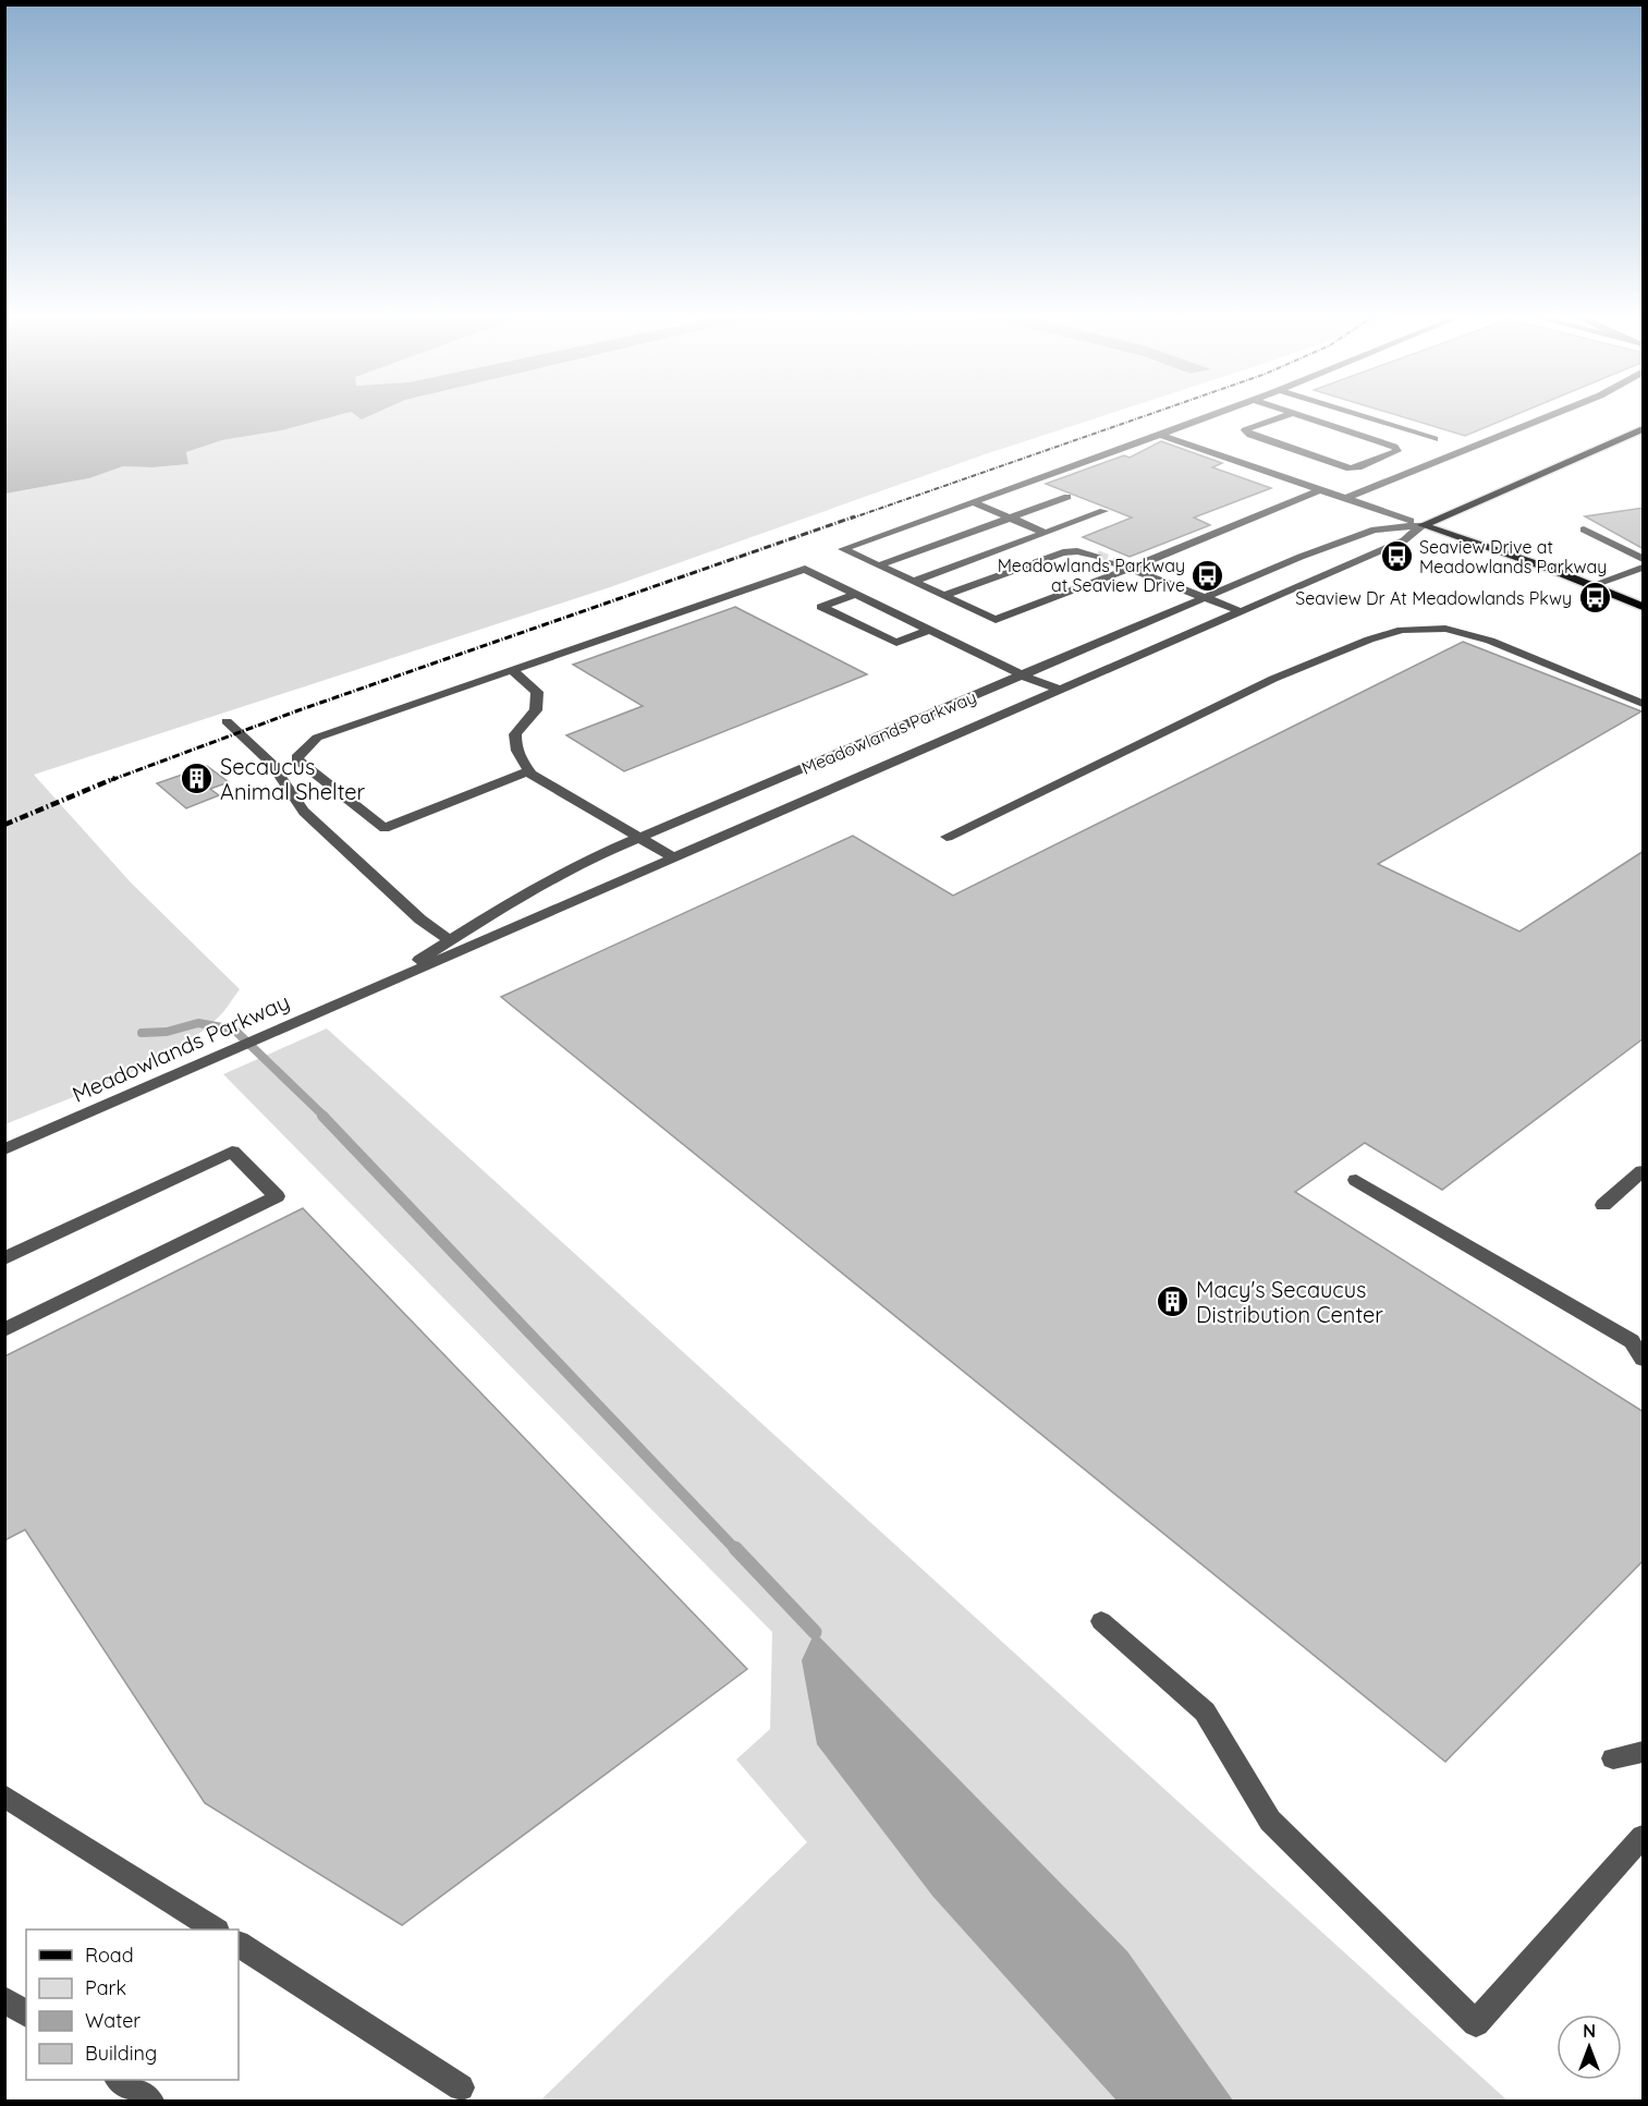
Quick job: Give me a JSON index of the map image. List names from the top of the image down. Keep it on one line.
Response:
{"streets":{"main road":["Meadowlands Parkway"]},"places":{"bus stop":["Seaview Drive at Meadowlands Parkway","Meadowlands Parkway at Seaview Drive","Seaview Dr At Meadowlands Pkwy"],"building":["Secaucus Animal Shelter","Macy's Secaucus Distribution Center"]},"legend":["Road","Park","Water","Building"],"north":"top"}
